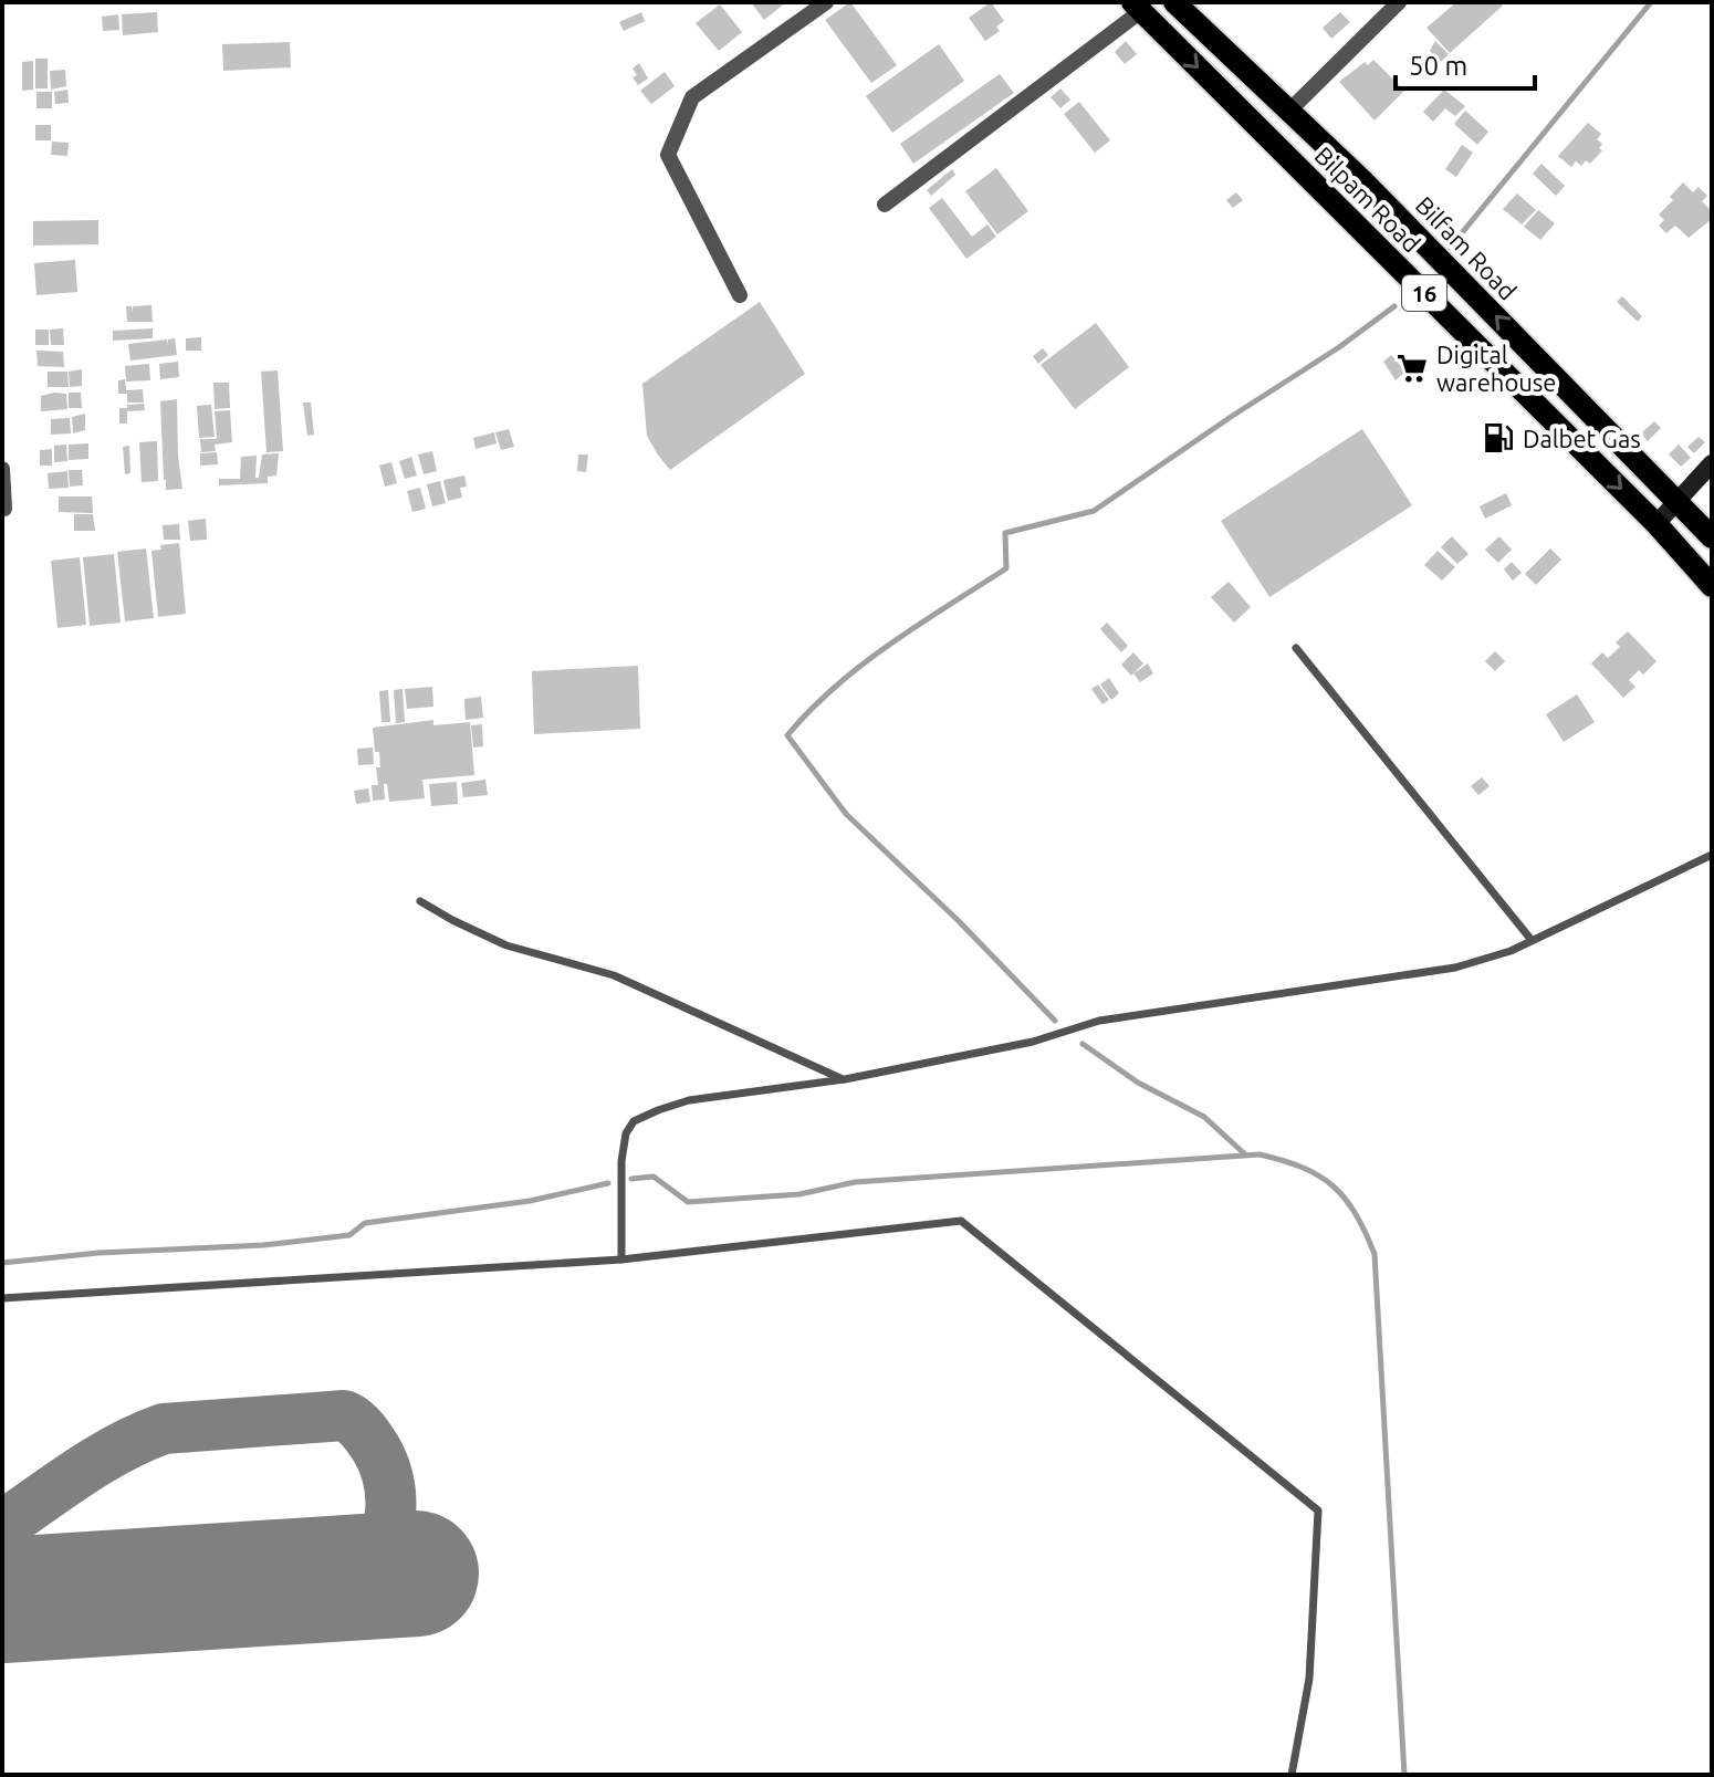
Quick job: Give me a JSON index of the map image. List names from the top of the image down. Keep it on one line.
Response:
{"streets":{"main road":["Bilpam Road","Bilfam Road","16"]},"one_way":["Bilpam Road","Bilfam Road"],"places":{"supermarket":["Digital warehouse"],"fuel station":["Dalbet Gas"]},"scale_bar":"50 m"}
